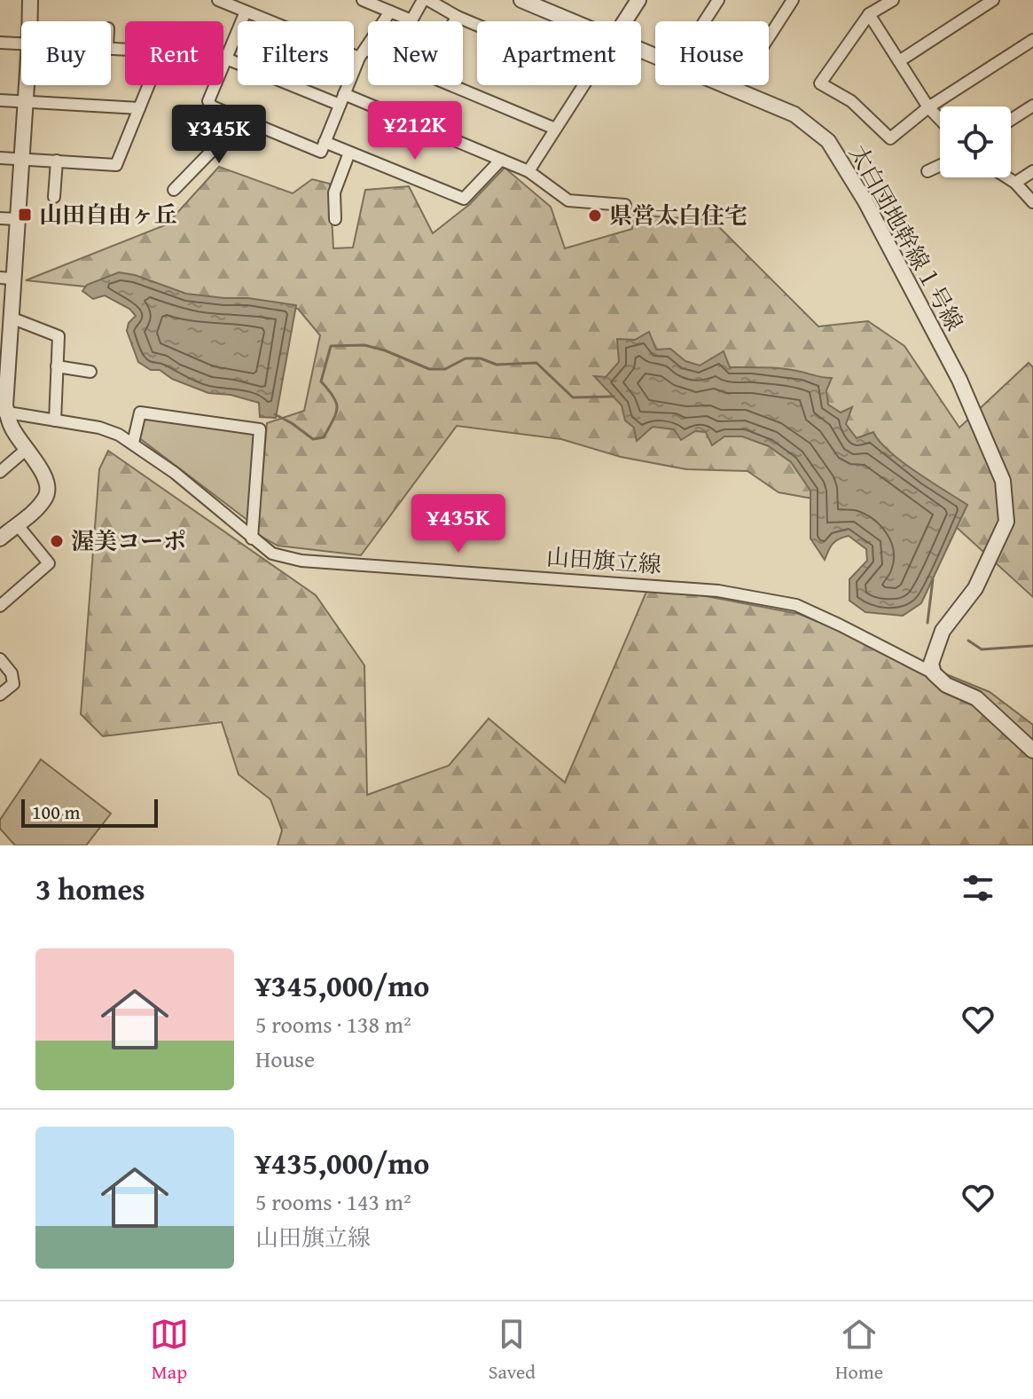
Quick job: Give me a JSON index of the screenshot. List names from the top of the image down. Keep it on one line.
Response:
{"streets":{"street":["太白団地幹線１号線","山田旗立線"]},"crossings":[["太白団地幹線１号線","山田旗立線"]],"places":{"transit":["山田自由ヶ丘"],"other":["県営太白住宅","渥美コーポ"]},"scale_bar":"100 m","page":{"chip":["Buy","Rent","Filters","New","Apartment","House"],"price":["¥212K","¥345K","¥435K"],"scale":"100 m","heading":"3 homes","list":[{"name":"¥345,000/mo","note":"5 rooms · 138 m² · House"},{"name":"¥435,000/mo","note":"5 rooms · 143 m² · 山田旗立線"}],"tabs":["Map","Saved","Home"]}}
